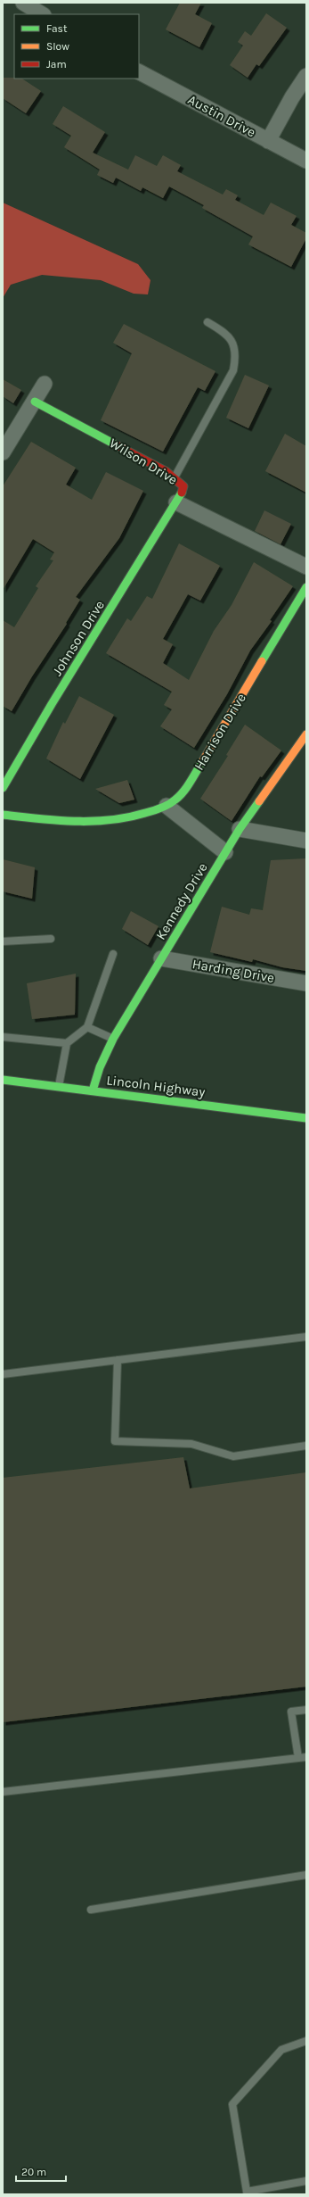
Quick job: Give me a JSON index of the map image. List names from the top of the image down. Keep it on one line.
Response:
{"streets":{"street":["Austin Drive","Wilson Drive","Johnson Drive","Harrison Drive","Kennedy Drive","Harding Drive","Lincoln Highway"]},"crossings":[["Wilson Drive","Johnson Drive"],["Kennedy Drive","Harding Drive"],["Kennedy Drive","Lincoln Highway"]],"legend":["Fast","Slow","Jam"],"scale_bar":"20 m"}
